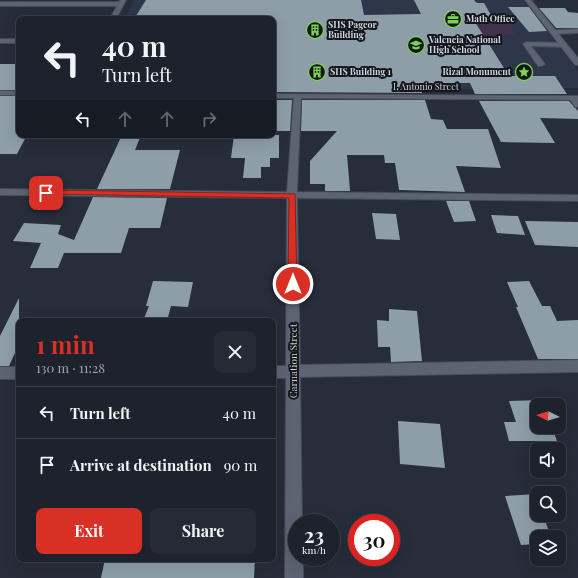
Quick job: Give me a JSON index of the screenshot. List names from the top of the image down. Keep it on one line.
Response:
{"streets":{"street":["I. Antonio Street","Carnation Street"]},"crossings":[["I. Antonio Street","Carnation Street"]],"places":{"office":["Math Office"],"building":["SHS Pagcor Building","SHS Building 1"],"school or university":["Valencia National High School"],"place":["Rizal Monument"]},"north":"left","page":{"turn":["40 m","Turn left"],"heading":["1 min","130 m · 11:28"],"list":[{"name":"Turn left","value":"40 m"},{"name":"Arrive at destination","value":"90 m"}],"buttons":["Exit","Share"],"speed":"23 km/h","limit":"30"}}
